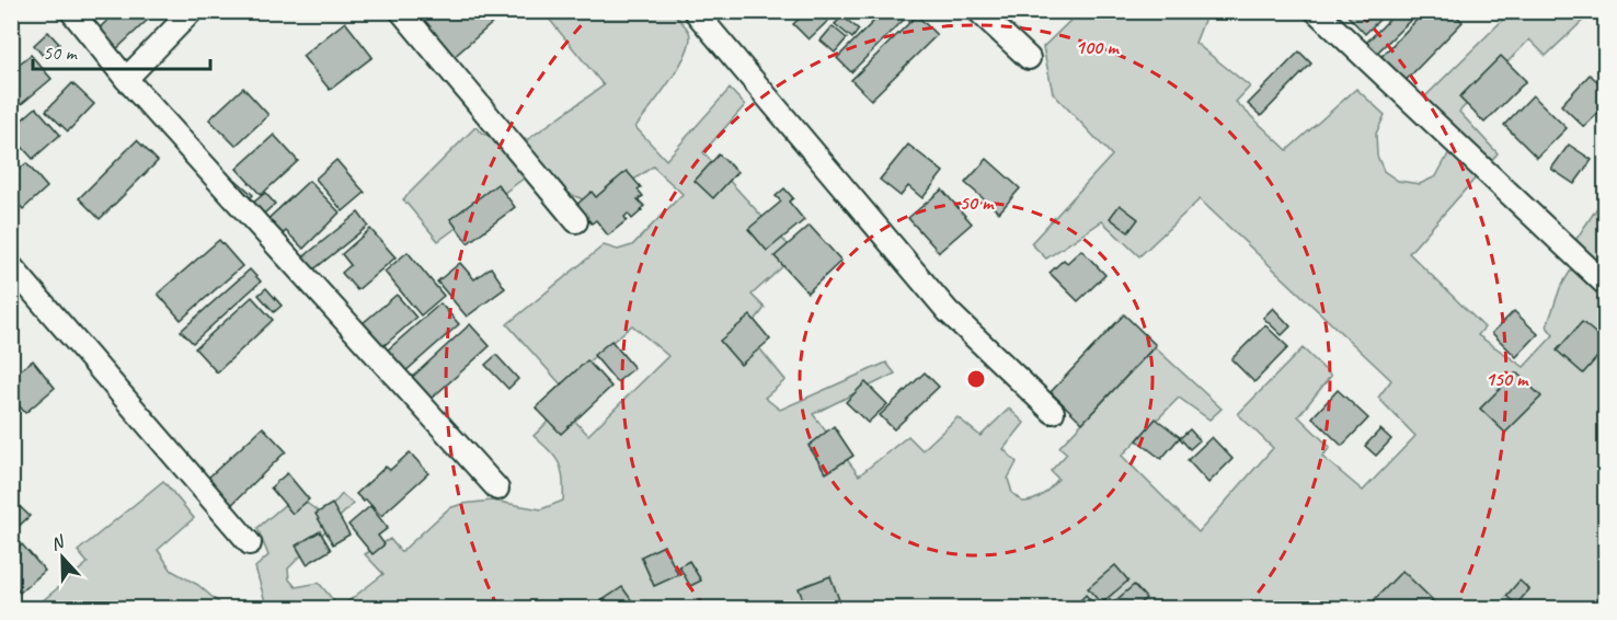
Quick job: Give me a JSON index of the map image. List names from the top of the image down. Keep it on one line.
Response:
{"scale_bar":"50 m","north":"top","rings":["100 m","50 m","150 m"]}
